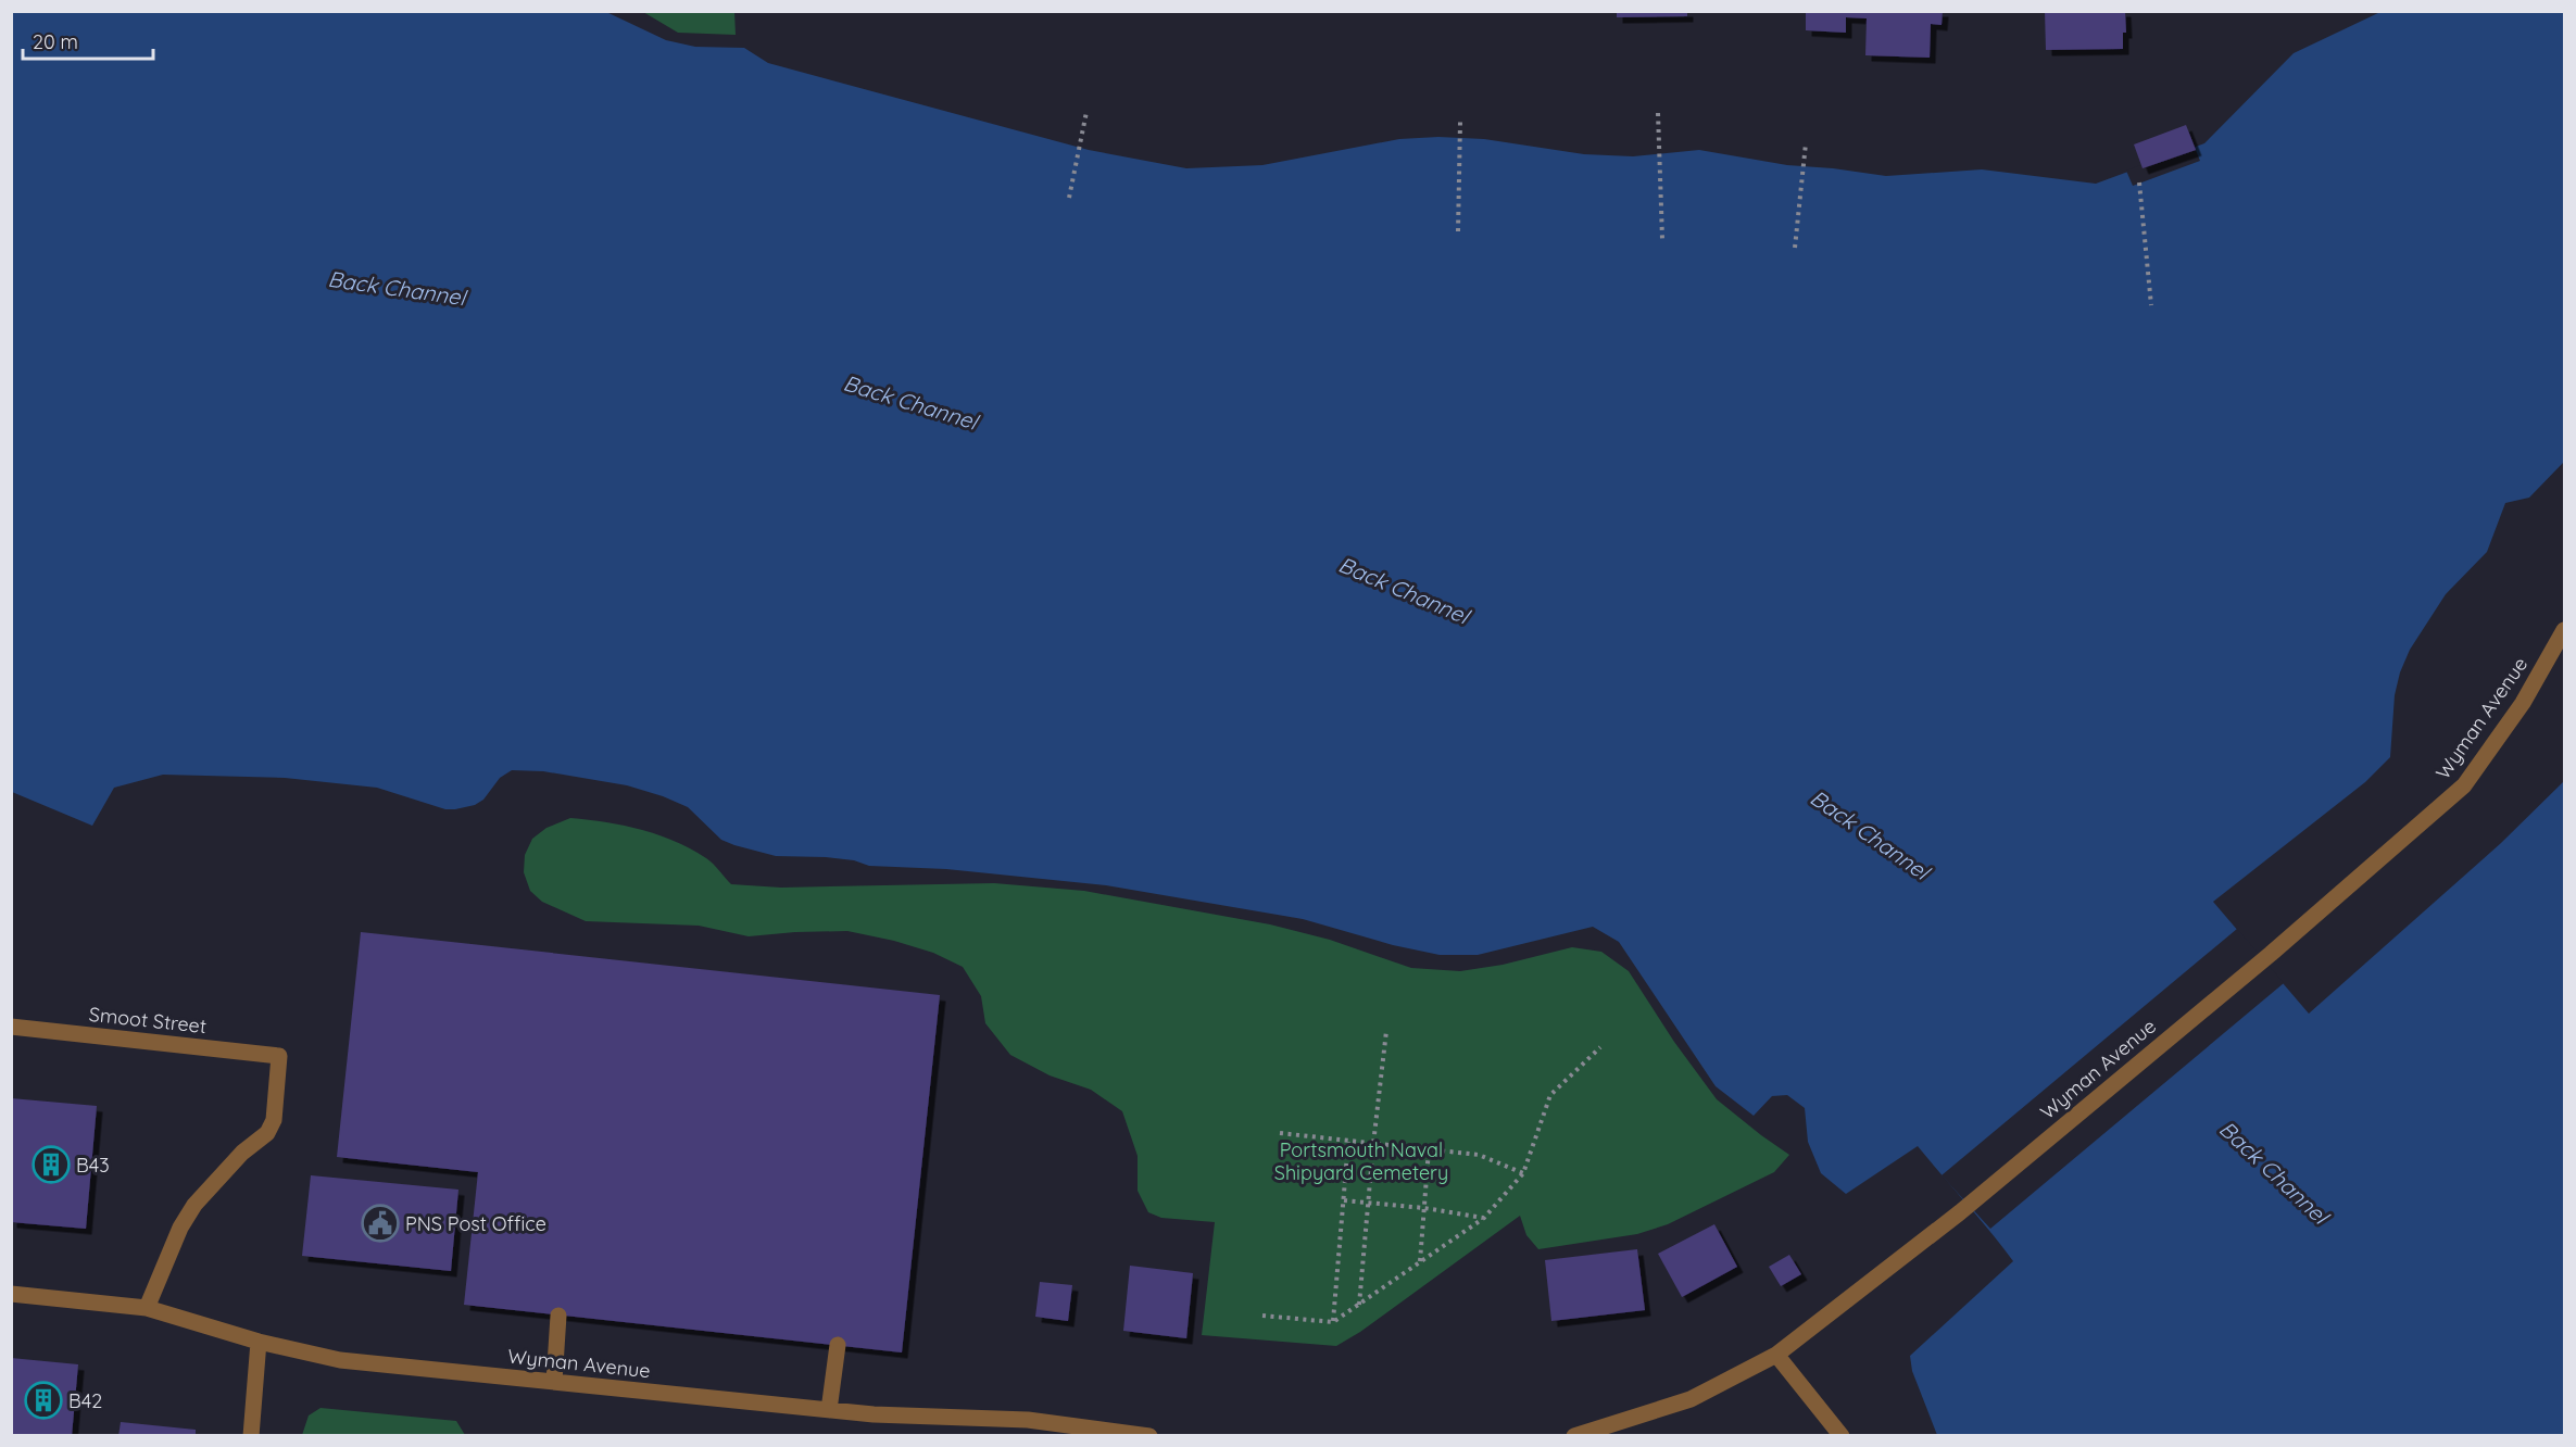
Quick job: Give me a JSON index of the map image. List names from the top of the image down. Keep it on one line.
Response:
{"streets":{"street":["Wyman Avenue","Smoot Street"]},"crossings":[["Wyman Avenue","Smoot Street"]],"water":["Back Channel"],"parks":["Portsmouth Naval Shipyard Cemetery"],"places":{"building":["B43","B42"],"public building":["PNS Post Office"]},"scale_bar":"20 m"}
